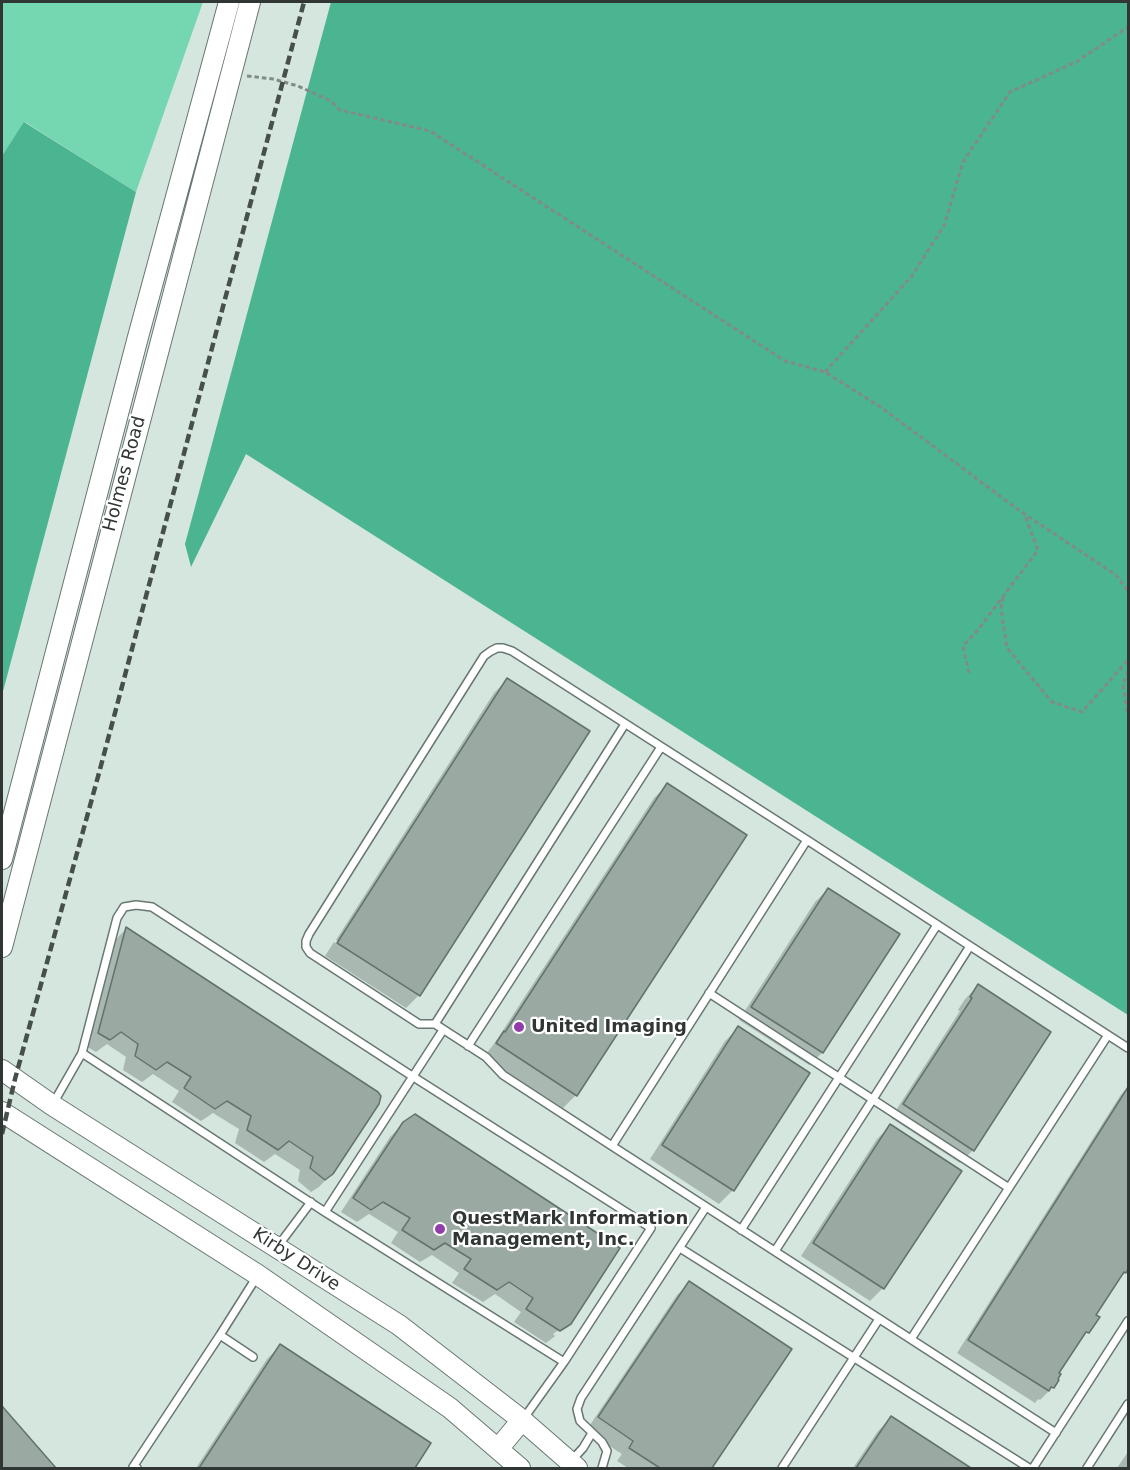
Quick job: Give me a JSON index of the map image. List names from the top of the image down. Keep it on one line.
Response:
{"streets":{"main road":["Holmes Road","Kirby Drive"]},"places":["United Imaging","QuestMark Information Management, Inc."]}
